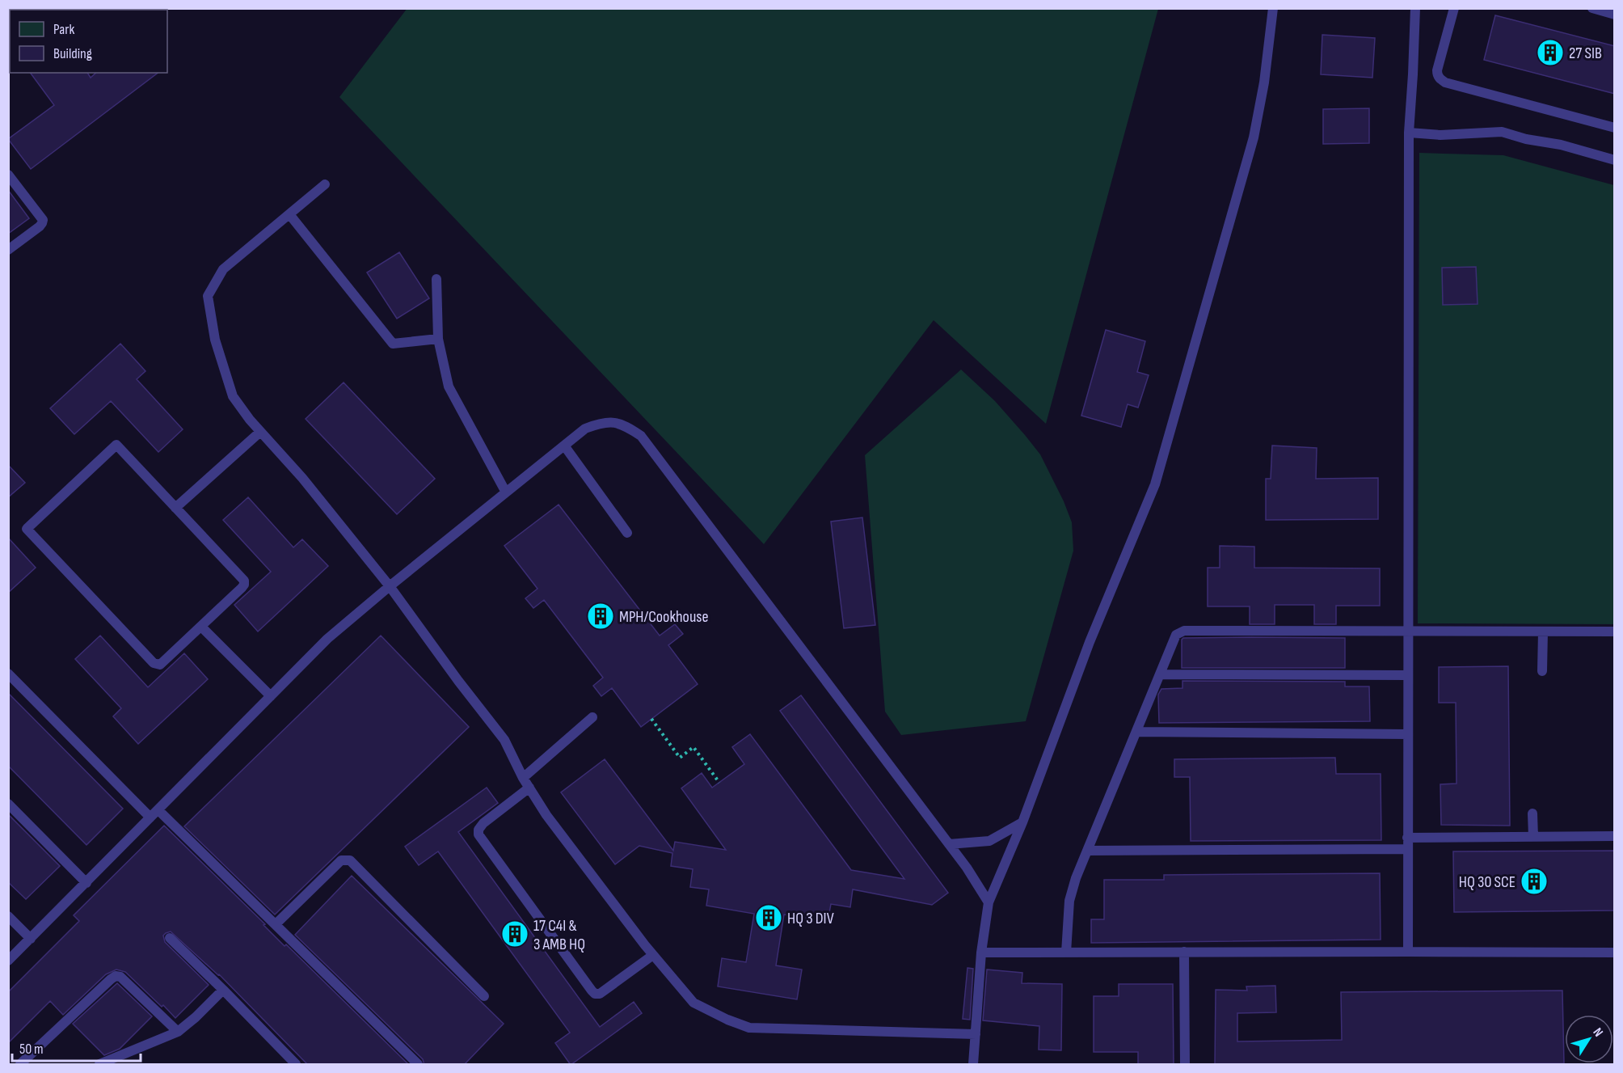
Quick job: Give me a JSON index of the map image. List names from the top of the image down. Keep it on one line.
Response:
{"places":{"building":["27 SIB","MPH/Cookhouse","HQ 30 SCE","HQ 3 DIV","17 C4I & 3 AMB HQ"]},"legend":["Park","Building"],"scale_bar":"50 m","north":"top right"}
